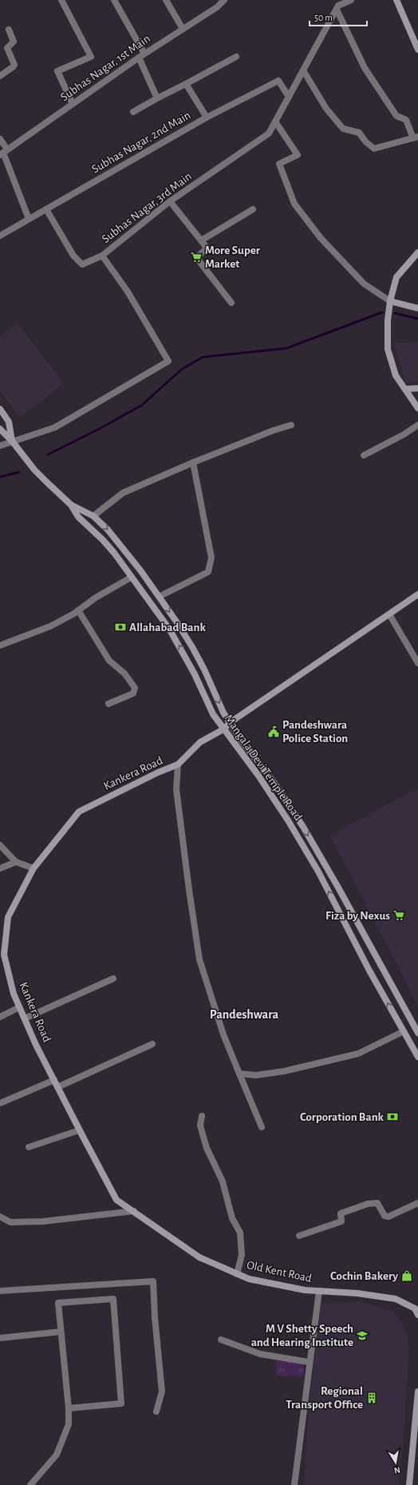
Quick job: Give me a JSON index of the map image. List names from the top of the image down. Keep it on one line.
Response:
{"streets":{"main road":["Mangala Devi Temple Road","Kankera Road","Old Kent Road"],"street":["Subhas Nagar, 1st Main","Subhas Nagar, 2nd Main","Subhas Nagar, 3rd Main"]},"crossings":[["Subhas Nagar, 2nd Main","Subhas Nagar, 3rd Main"],["Subhas Nagar, 3rd Main","Mangala Devi Temple Road"],["Kankera Road","Old Kent Road"]],"districts":["Pandeshwara"],"places":{"supermarket":["More Super Market","Fiza by Nexus"],"bank":["Allahabad Bank","Corporation Bank"],"public building":["Pandeshwara Police Station"],"shop":["Cochin Bakery"],"school or university":["M V Shetty Speech and Hearing Institute"],"building":["Regional Transport Office"]},"scale_bar":"50 m","north":"bottom"}
